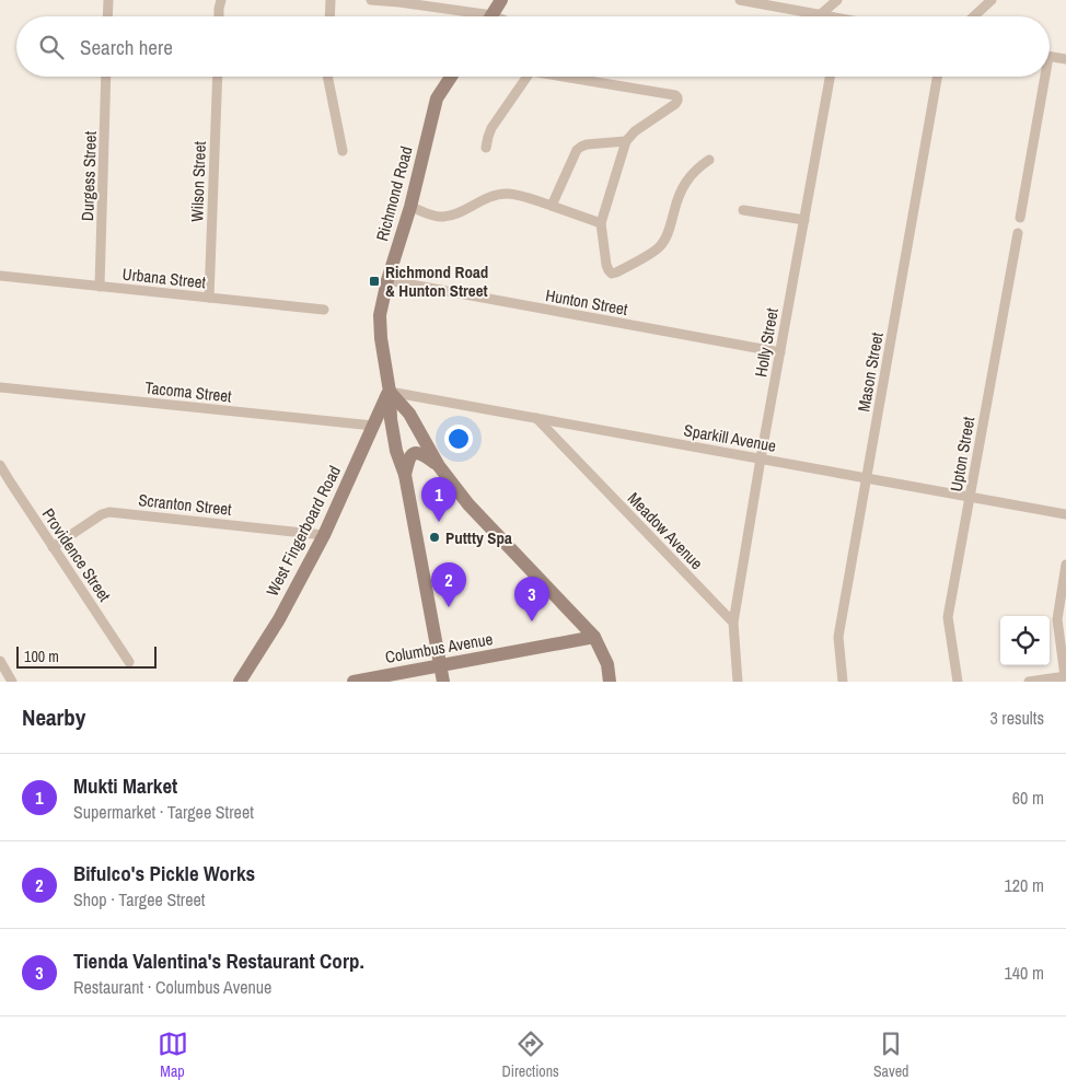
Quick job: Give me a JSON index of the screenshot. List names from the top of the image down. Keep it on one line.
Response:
{"streets":{"main road":["Richmond Road","West Fingerboard Road","Columbus Avenue"],"street":["Durgess Street","Wilson Street","Urbana Street","Hunton Street","Holly Street","Mason Street","Tacoma Street","Sparkill Avenue","Upton Street","Scranton Street","Meadow Avenue","Providence Street"]},"crossings":[["Durgess Street","Urbana Street"],["Wilson Street","Urbana Street"],["Richmond Road","Hunton Street"],["Richmond Road","Sparkill Avenue"],["Richmond Road","West Fingerboard Road"],["Richmond Road","Columbus Avenue"],["Hunton Street","Holly Street"],["Holly Street","Sparkill Avenue"],["Holly Street","Meadow Avenue"],["Mason Street","Sparkill Avenue"],["Tacoma Street","West Fingerboard Road"],["Sparkill Avenue","Upton Street"],["Sparkill Avenue","West Fingerboard Road"],["Sparkill Avenue","Meadow Avenue"],["Scranton Street","West Fingerboard Road"],["Scranton Street","Providence Street"]],"places":{"transit":["Richmond Road & Hunton Street"],"other":["Puttty Spa"]},"scale_bar":"100 m","page":{"search":"Search here","pins":["1","2","3"],"scale":"100 m","heading":["Nearby","3 results"],"list":[{"mark":"1","name":"Mukti Market","note":"Supermarket · Targee Street","value":"60 m"},{"mark":"2","name":"Bifulco's Pickle Works","note":"Shop · Targee Street","value":"120 m"},{"mark":"3","name":"Tienda Valentina's Restaurant Corp.","note":"Restaurant · Columbus Avenue","value":"140 m"}],"nav":["Map","Directions","Saved"]}}
